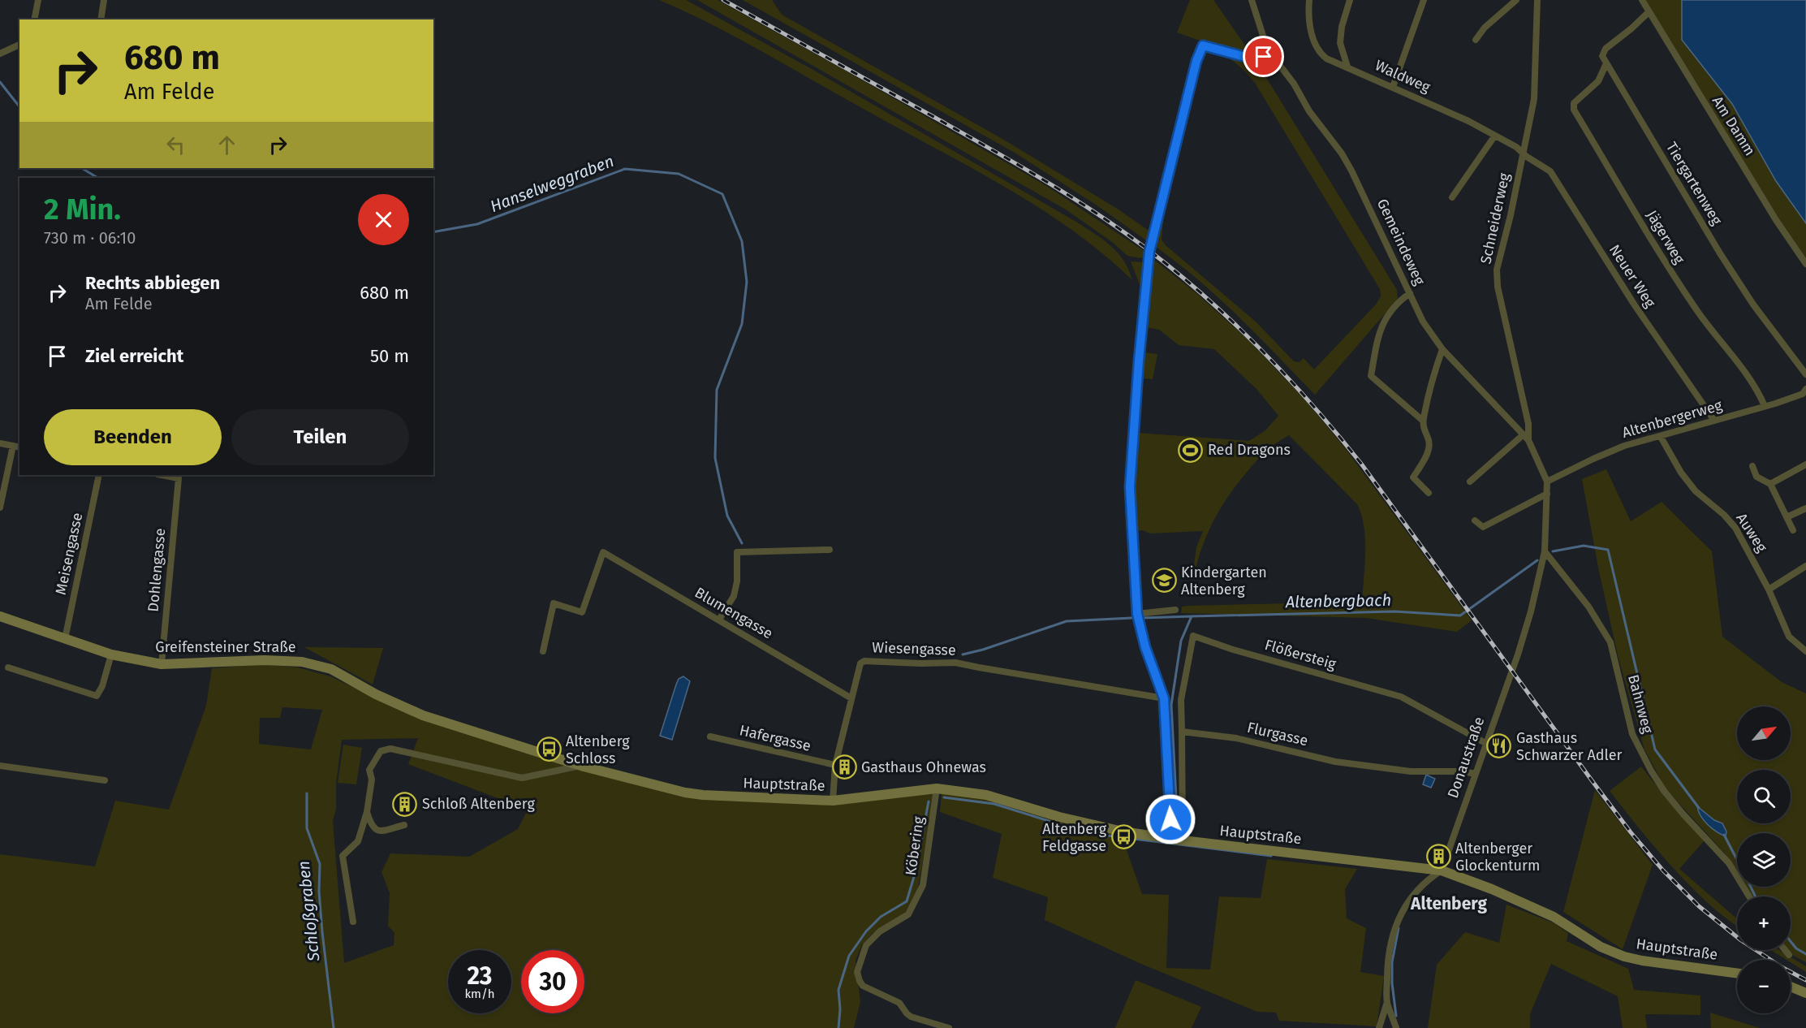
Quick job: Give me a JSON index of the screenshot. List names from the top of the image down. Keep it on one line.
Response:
{"streets":{"main road":["Greifensteiner Straße","Hauptstraße"],"street":["Waldweg","Am Damm","Tiergartenweg","Schneiderweg","Jägerweg","Gemeindeweg","Neuer Weg","Altenbergerweg","Auweg","Meisengasse","Dohlengasse","Blumengasse","Wiesengasse","Flößersteig","Bahnweg","Flurgasse","Hafergasse","Donaustraße","Köbering"]},"crossings":[["Waldweg","Schneiderweg"],["Waldweg","Neuer Weg"],["Tiergartenweg","Jägerweg"],["Schneiderweg","Gemeindeweg"],["Schneiderweg","Neuer Weg"],["Jägerweg","Altenbergerweg"],["Gemeindeweg","Altenbergerweg"],["Gemeindeweg","Donaustraße"],["Neuer Weg","Altenbergerweg"],["Altenbergerweg","Auweg"],["Altenbergerweg","Donaustraße"],["Meisengasse","Greifensteiner Straße"],["Dohlengasse","Greifensteiner Straße"],["Blumengasse","Wiesengasse"],["Greifensteiner Straße","Hauptstraße"],["Wiesengasse","Hafergasse"],["Wiesengasse","Hauptstraße"],["Flößersteig","Flurgasse"],["Flößersteig","Donaustraße"],["Bahnweg","Donaustraße"],["Flurgasse","Donaustraße"],["Donaustraße","Hauptstraße"],["Hauptstraße","Köbering"]],"districts":["Altenberg"],"water":["Hanselweggraben","Altenbergbach","Schloßgraben"],"places":{"sports":["Red Dragons"],"school or university":["Kindergarten Altenberg"],"restaurant":["Gasthaus Schwarzer Adler"],"bus stop":["Altenberg Schloss","Altenberg Feldgasse"],"building":["Gasthaus Ohnewas","Schloß Altenberg","Altenberger Glockenturm"]},"north":"top right","page":{"turn":["680 m","Am Felde"],"heading":["2 Min.","730 m · 06:10"],"list":[{"name":"Rechts abbiegen","note":"Am Felde","value":"680 m"},{"name":"Ziel erreicht","value":"50 m"}],"buttons":["Beenden","Teilen"],"map_buttons":["+","−"],"speed":"23 km/h","limit":"30"}}
